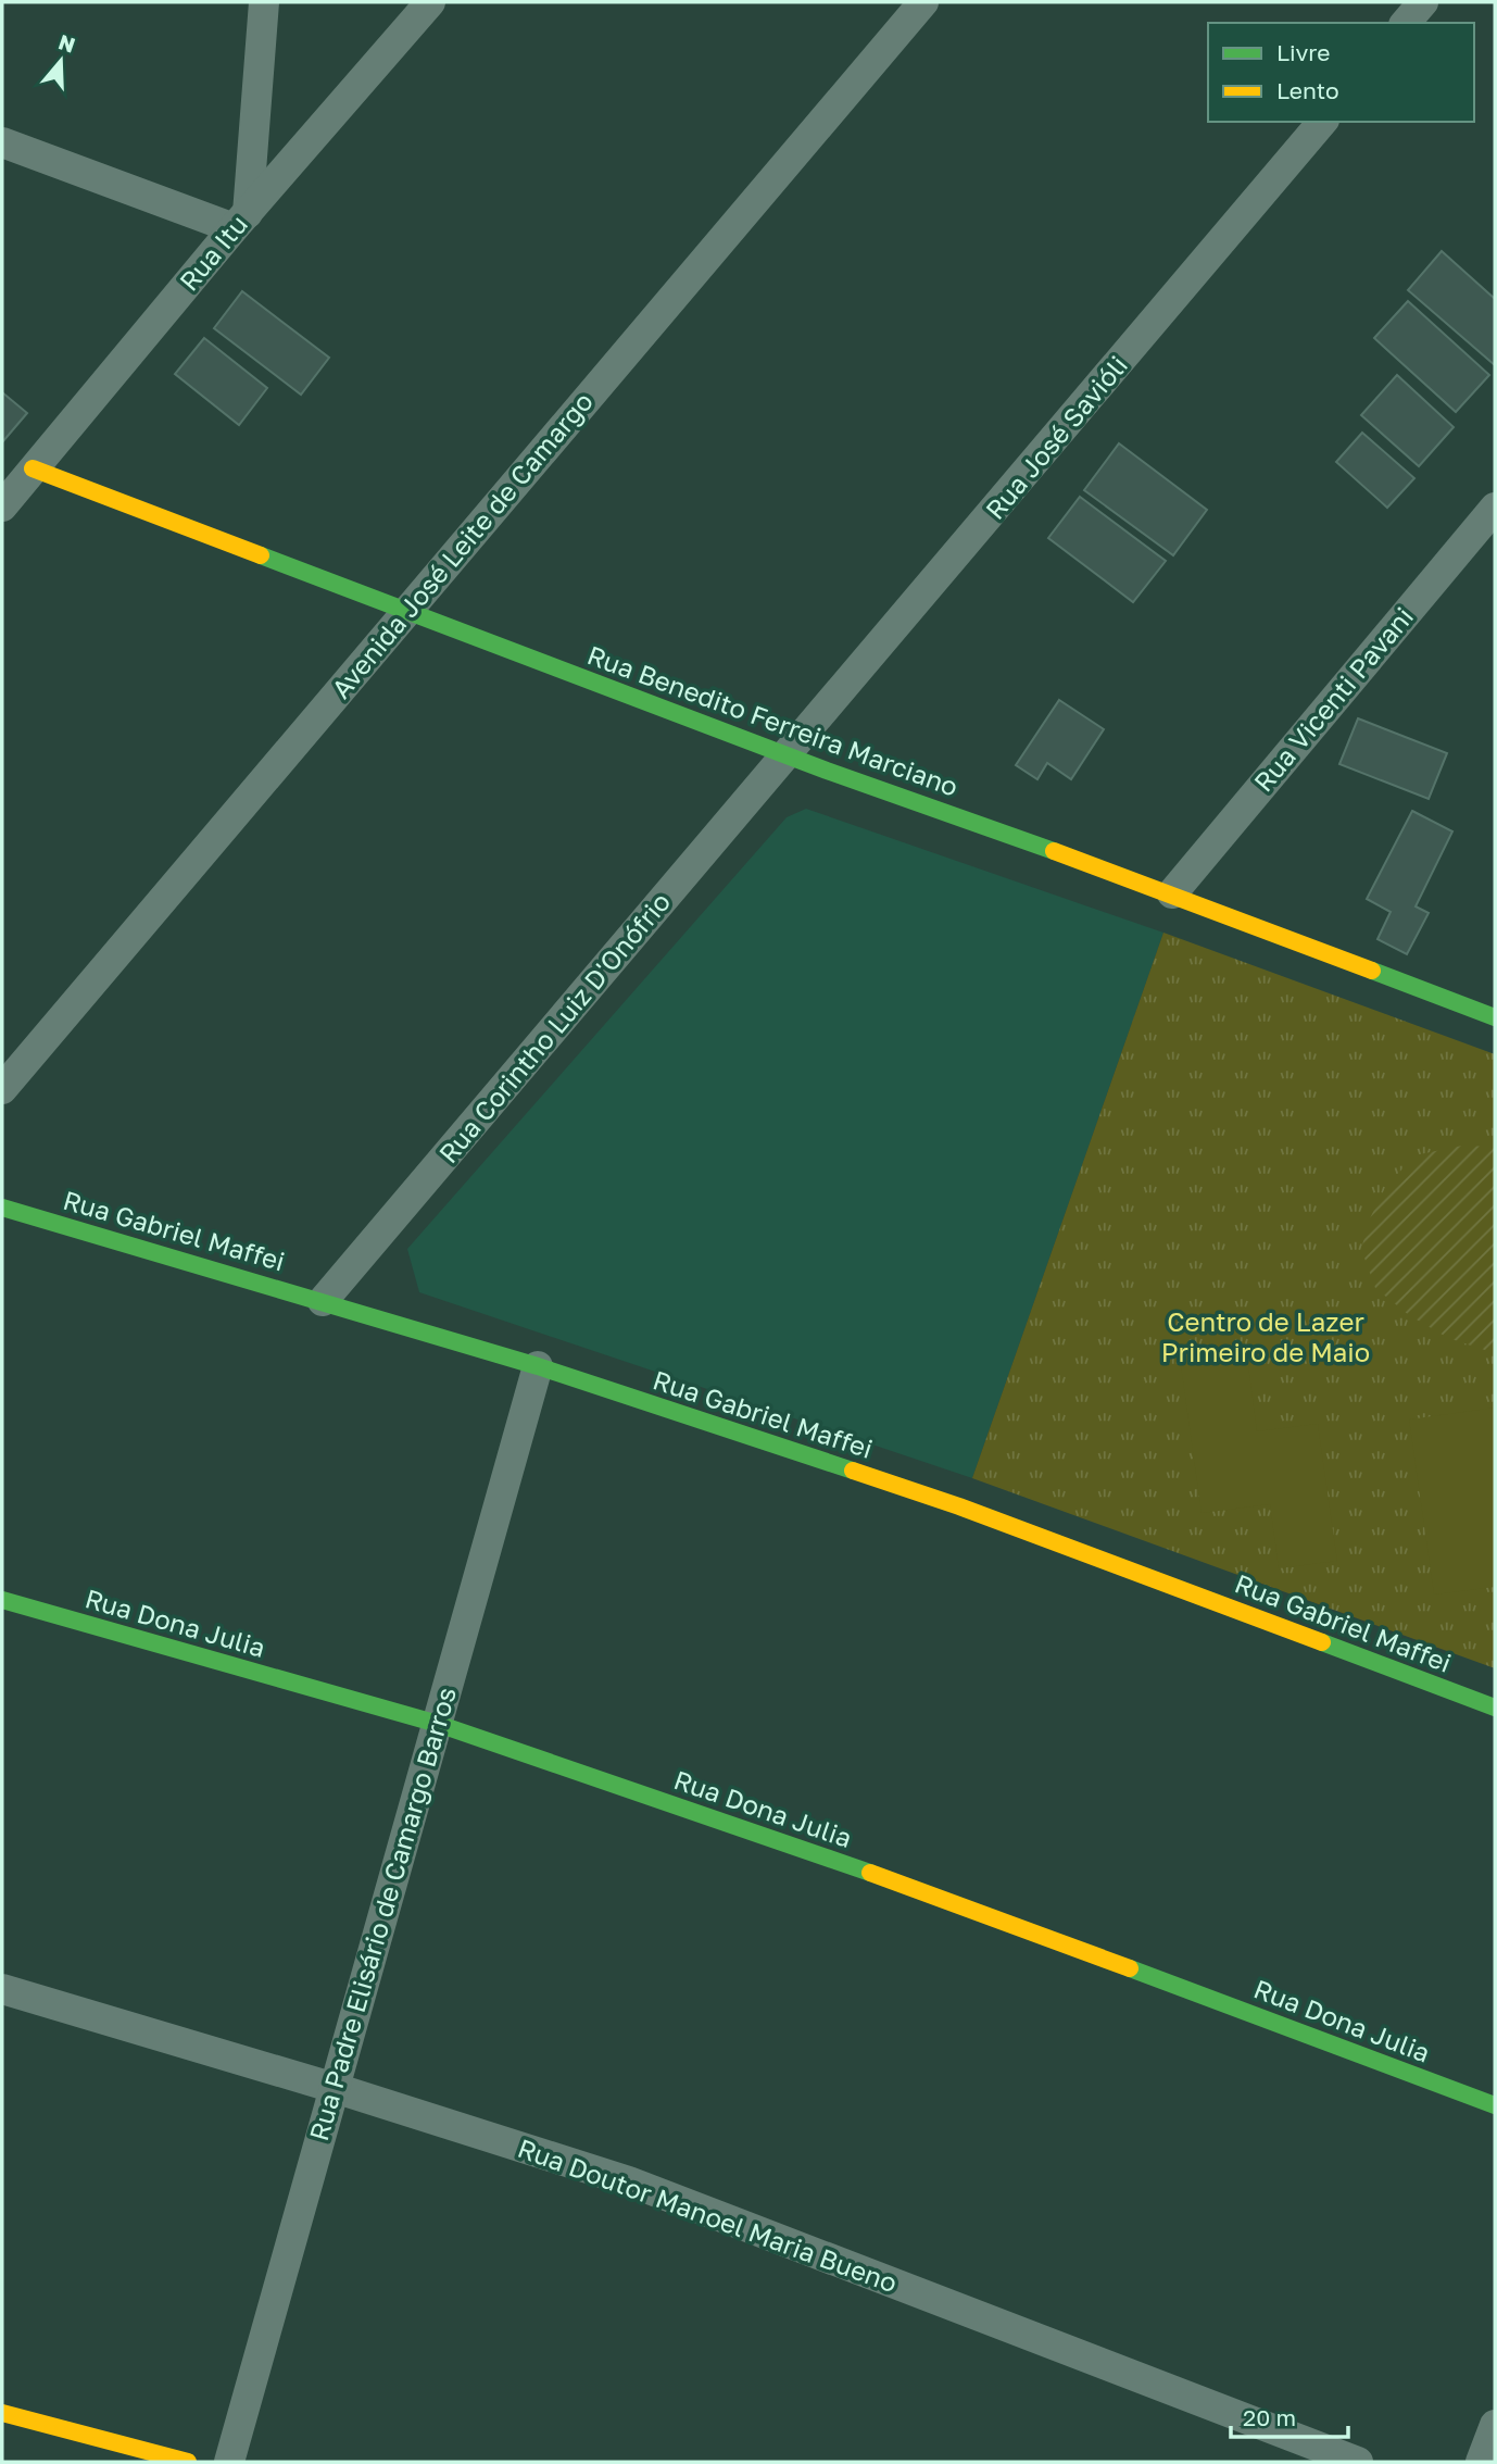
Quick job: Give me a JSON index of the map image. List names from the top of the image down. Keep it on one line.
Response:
{"streets":{"street":["Rua Itu","Rua José Savióli","Avenida José Leite de Camargo","Rua Vicenti Pavani","Rua Benedito Ferreira Marciano","Rua Corintho Luiz D'Onófrio","Rua Gabriel Maffei","Rua Dona Julia","Rua Padre Elisário de Camargo Barros","Rua Doutor Manoel Maria Bueno"]},"crossings":[["Rua Itu","Rua Benedito Ferreira Marciano"],["Rua José Savióli","Rua Benedito Ferreira Marciano"],["Rua José Savióli","Rua Corintho Luiz D'Onófrio"],["Avenida José Leite de Camargo","Rua Benedito Ferreira Marciano"],["Rua Vicenti Pavani","Rua Benedito Ferreira Marciano"],["Rua Benedito Ferreira Marciano","Rua Corintho Luiz D'Onófrio"],["Rua Corintho Luiz D'Onófrio","Rua Gabriel Maffei"],["Rua Gabriel Maffei","Rua Padre Elisário de Camargo Barros"],["Rua Dona Julia","Rua Padre Elisário de Camargo Barros"],["Rua Padre Elisário de Camargo Barros","Rua Doutor Manoel Maria Bueno"]],"parks":["Centro de Lazer Primeiro de Maio"],"legend":["Livre","Lento"],"scale_bar":"20 m","north":"top"}
